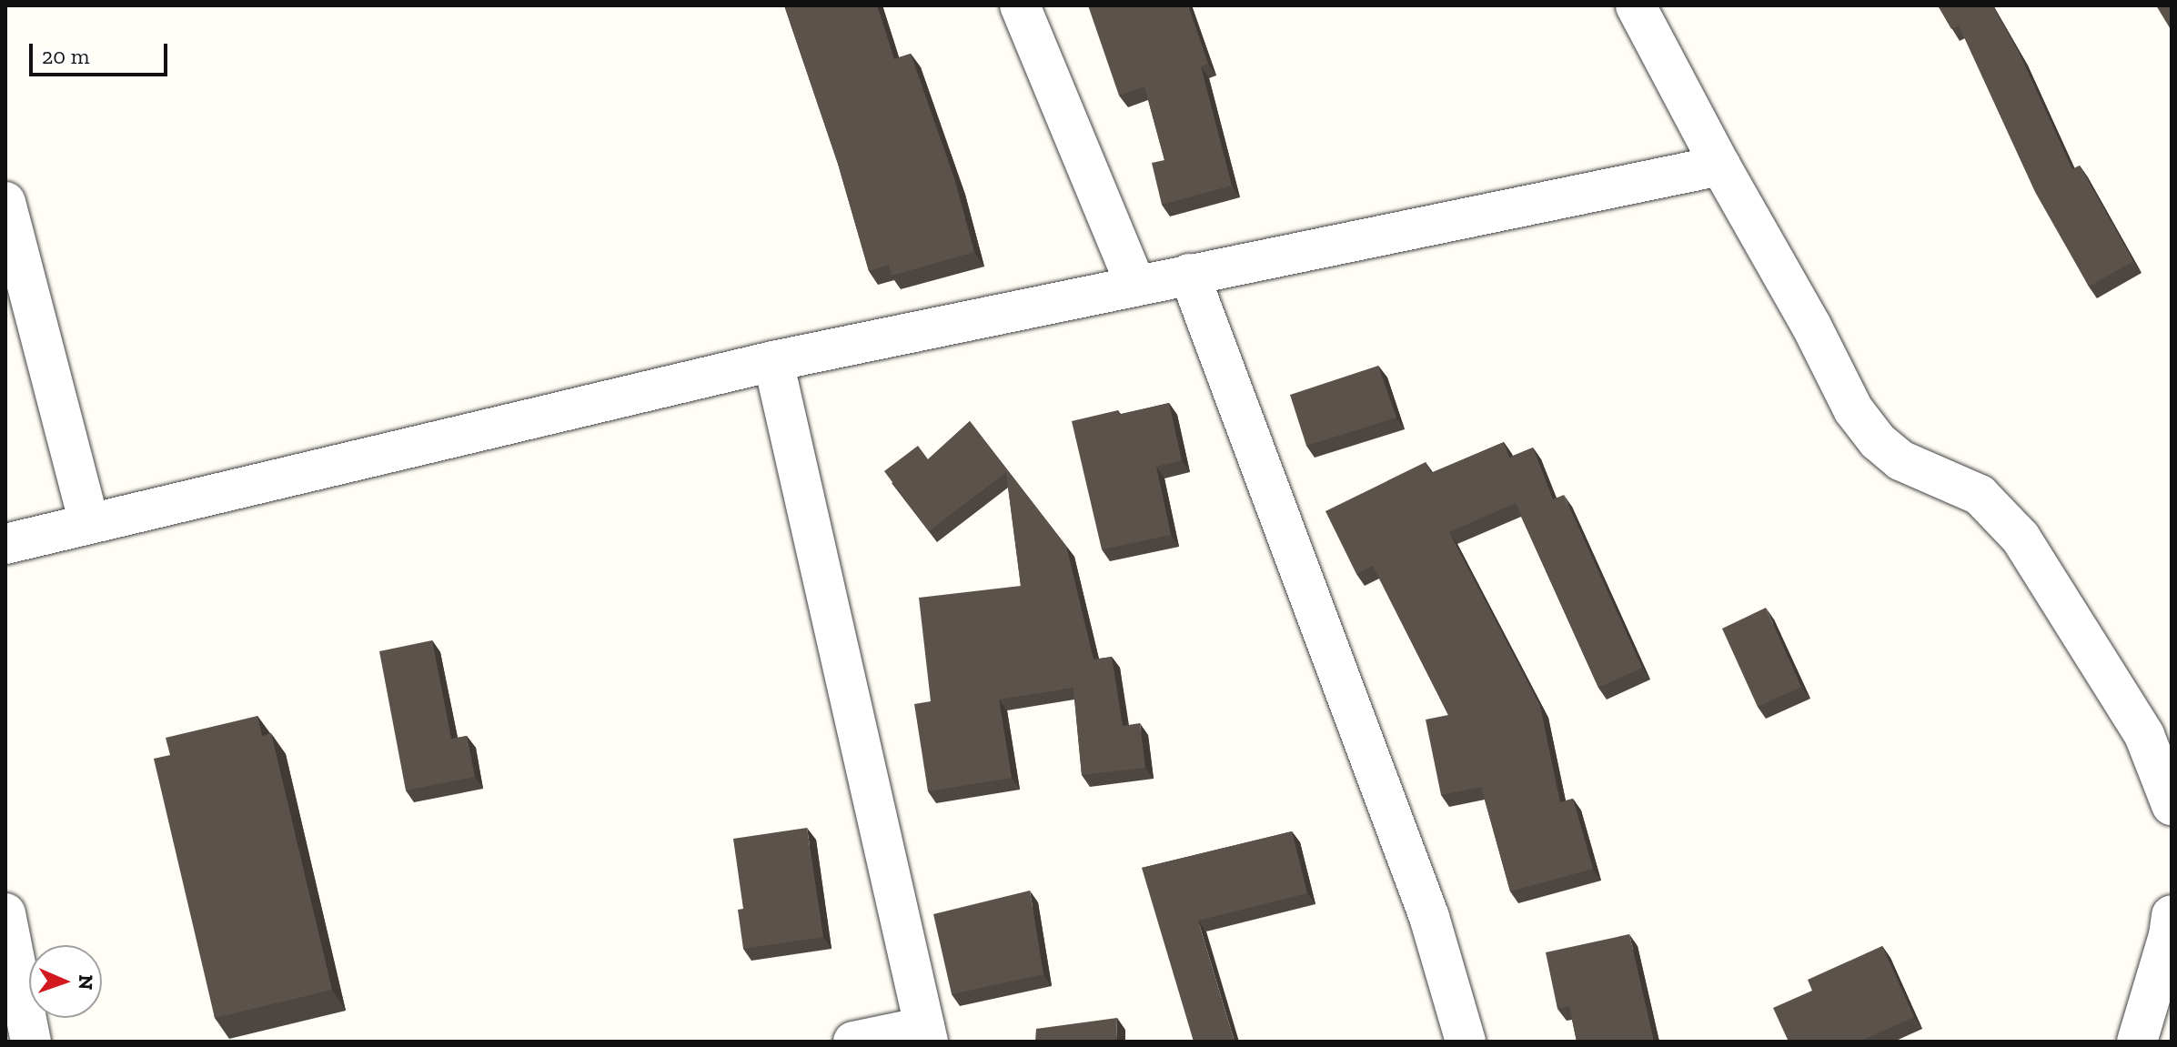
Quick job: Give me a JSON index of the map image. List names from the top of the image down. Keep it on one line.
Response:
{"scale_bar":"20 m","north":"right"}
